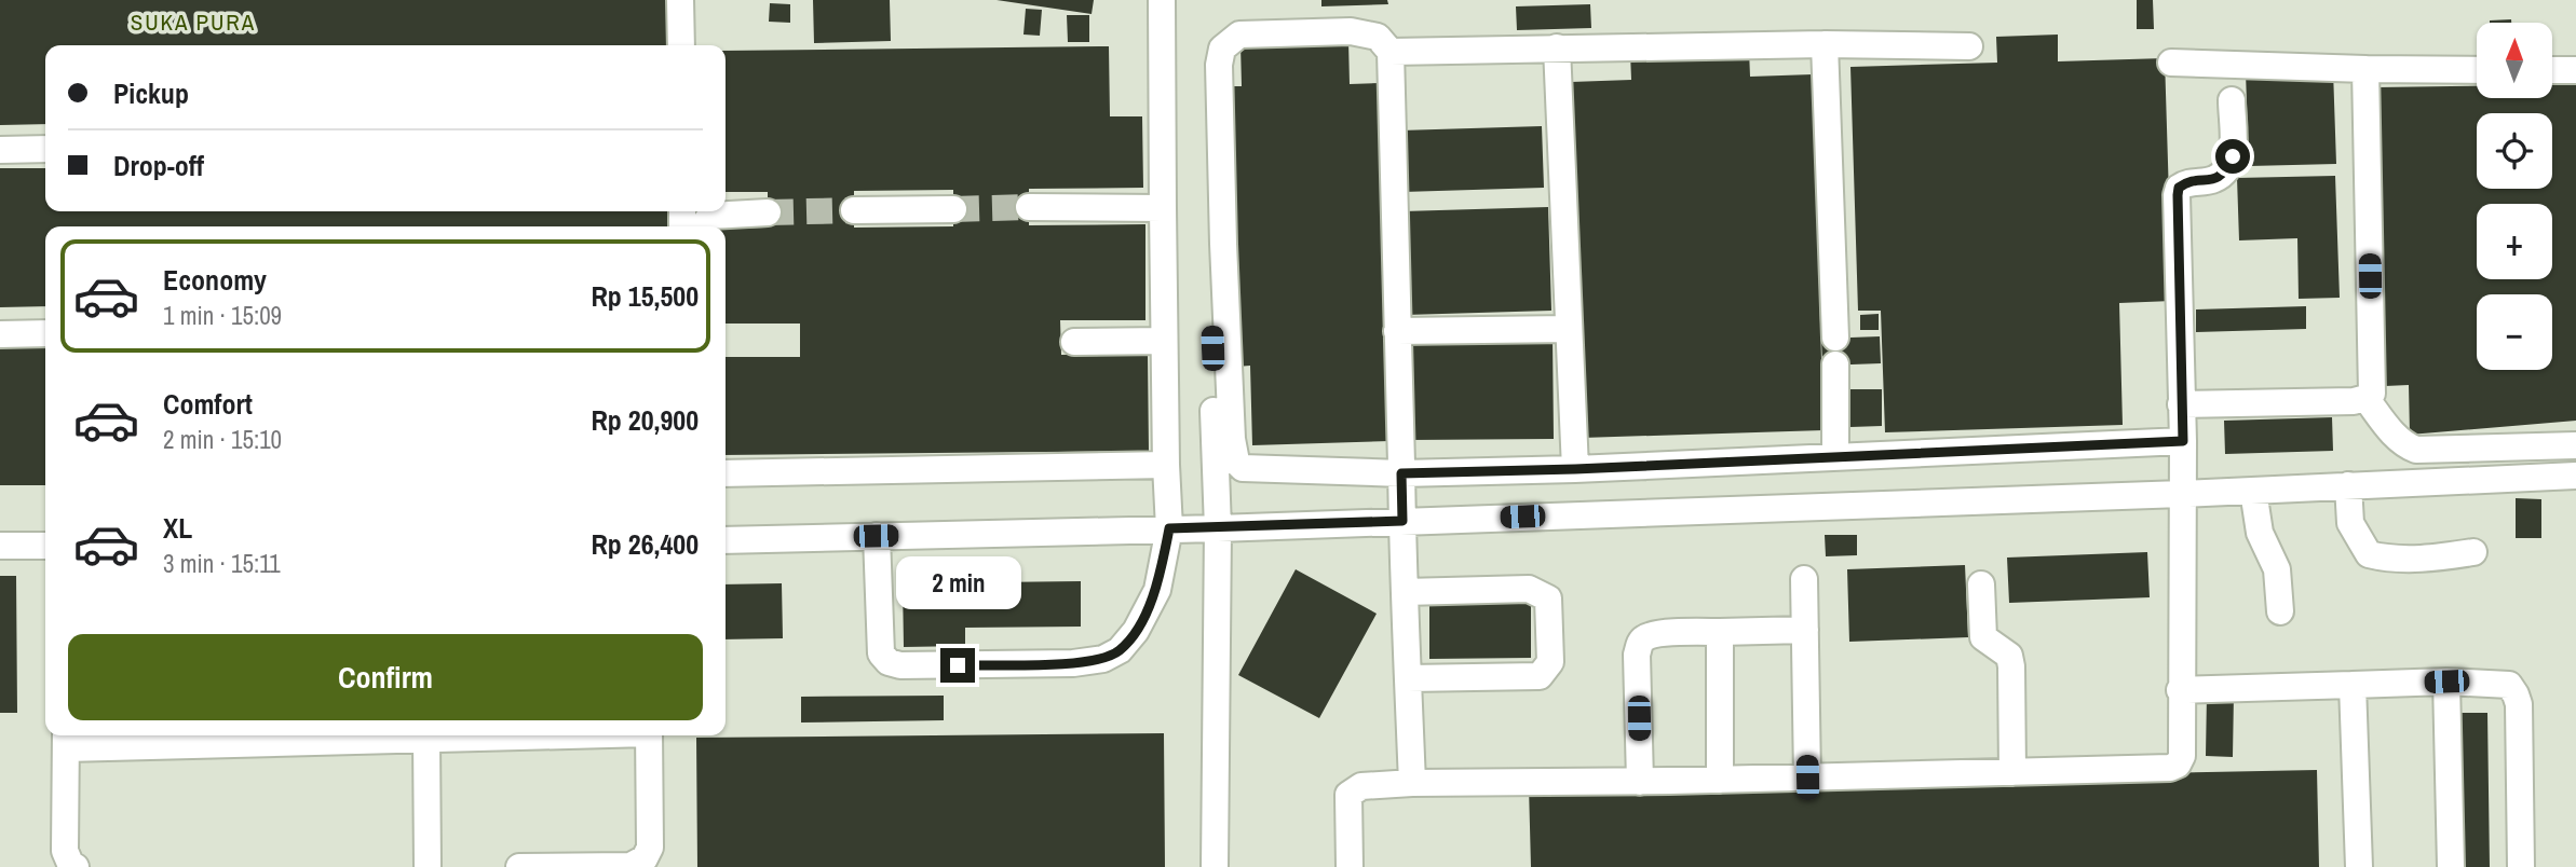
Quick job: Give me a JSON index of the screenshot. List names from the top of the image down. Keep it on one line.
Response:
{"districts":["SUKA PURA"],"north":"top","page":{"map_buttons":["+","−"],"banner":["Pickup","Drop-off"],"list":[{"name":"Economy","note":"1 min · 15:09","value":"Rp 15,500"},{"name":"Comfort","note":"2 min · 15:10","value":"Rp 20,900"},{"name":"XL","note":"3 min · 15:11","value":"Rp 26,400"}],"bubble":"2 min","buttons":"Confirm"}}
